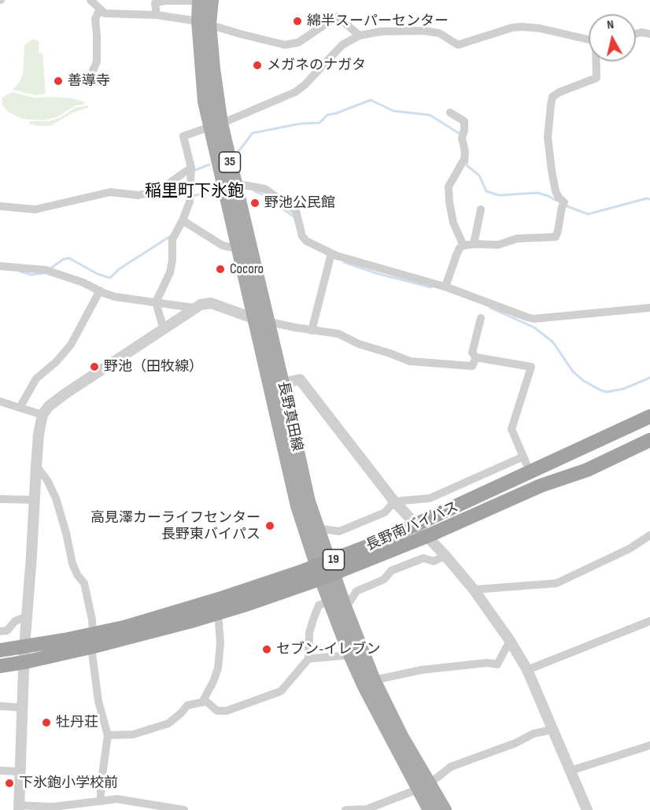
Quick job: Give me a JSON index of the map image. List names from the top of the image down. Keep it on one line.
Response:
{"streets":{"highway":["長野南バイパス","19"],"main road":["35","長野真田線"]},"crossings":[["長野真田線","長野南バイパス"]],"districts":["稲里町下氷鉋"],"places":["綿半スーパーセンター","メガネのナガタ","善導寺","野池公民館","Cocoro","野池（田牧線）","高見澤カーライフセンター 長野東バイパス","セブン-イレブン","牡丹荘","下氷鉋小学校前"],"north":"top"}
